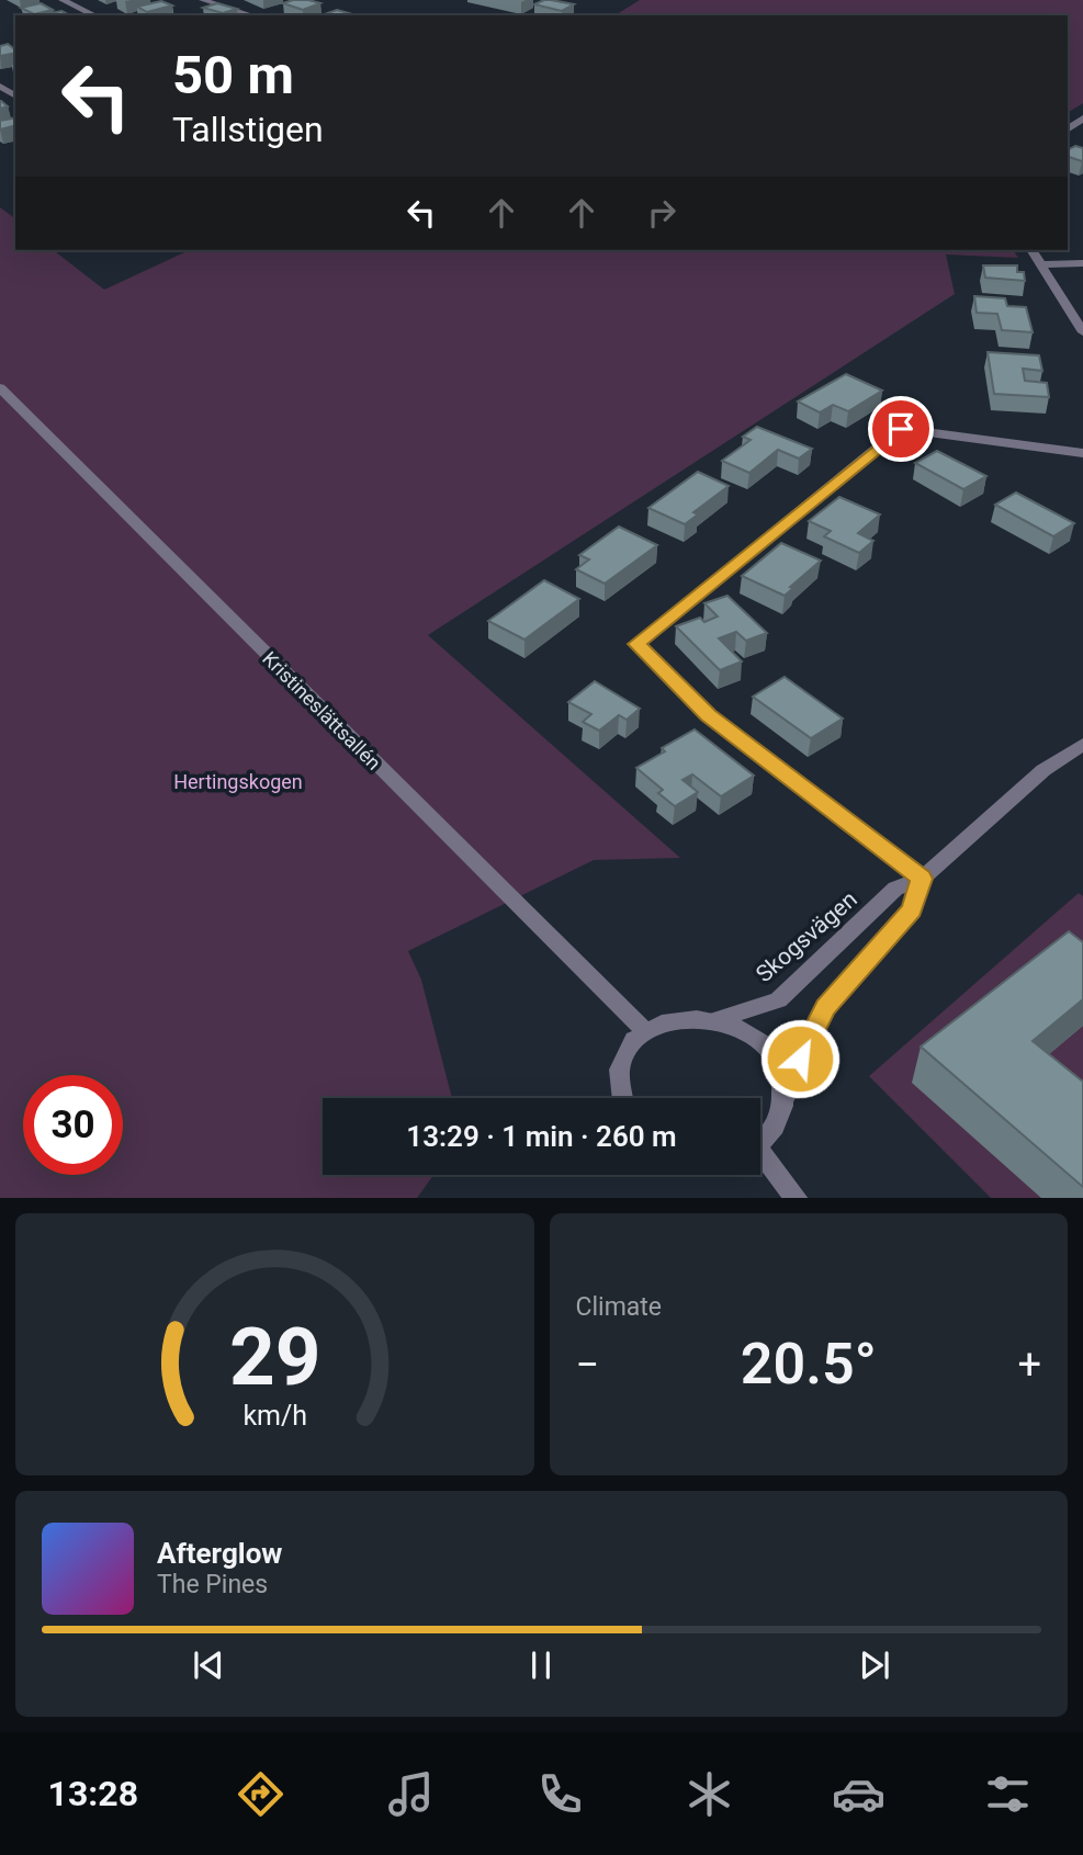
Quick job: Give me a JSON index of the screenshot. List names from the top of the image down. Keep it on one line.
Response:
{"streets":{"street":["Kristineslättsallén","Skogsvägen"]},"parks":["Hertingskogen"],"page":{"turn":["50 m","Tallstigen"],"limit":"30","trip":"13:29 · 1 min · 260 m","tile":"Climate","heat":["−","20.5°","+"],"song":["Afterglow","The Pines"],"tabs":"13:28","gauge":["29","km/h"]}}
